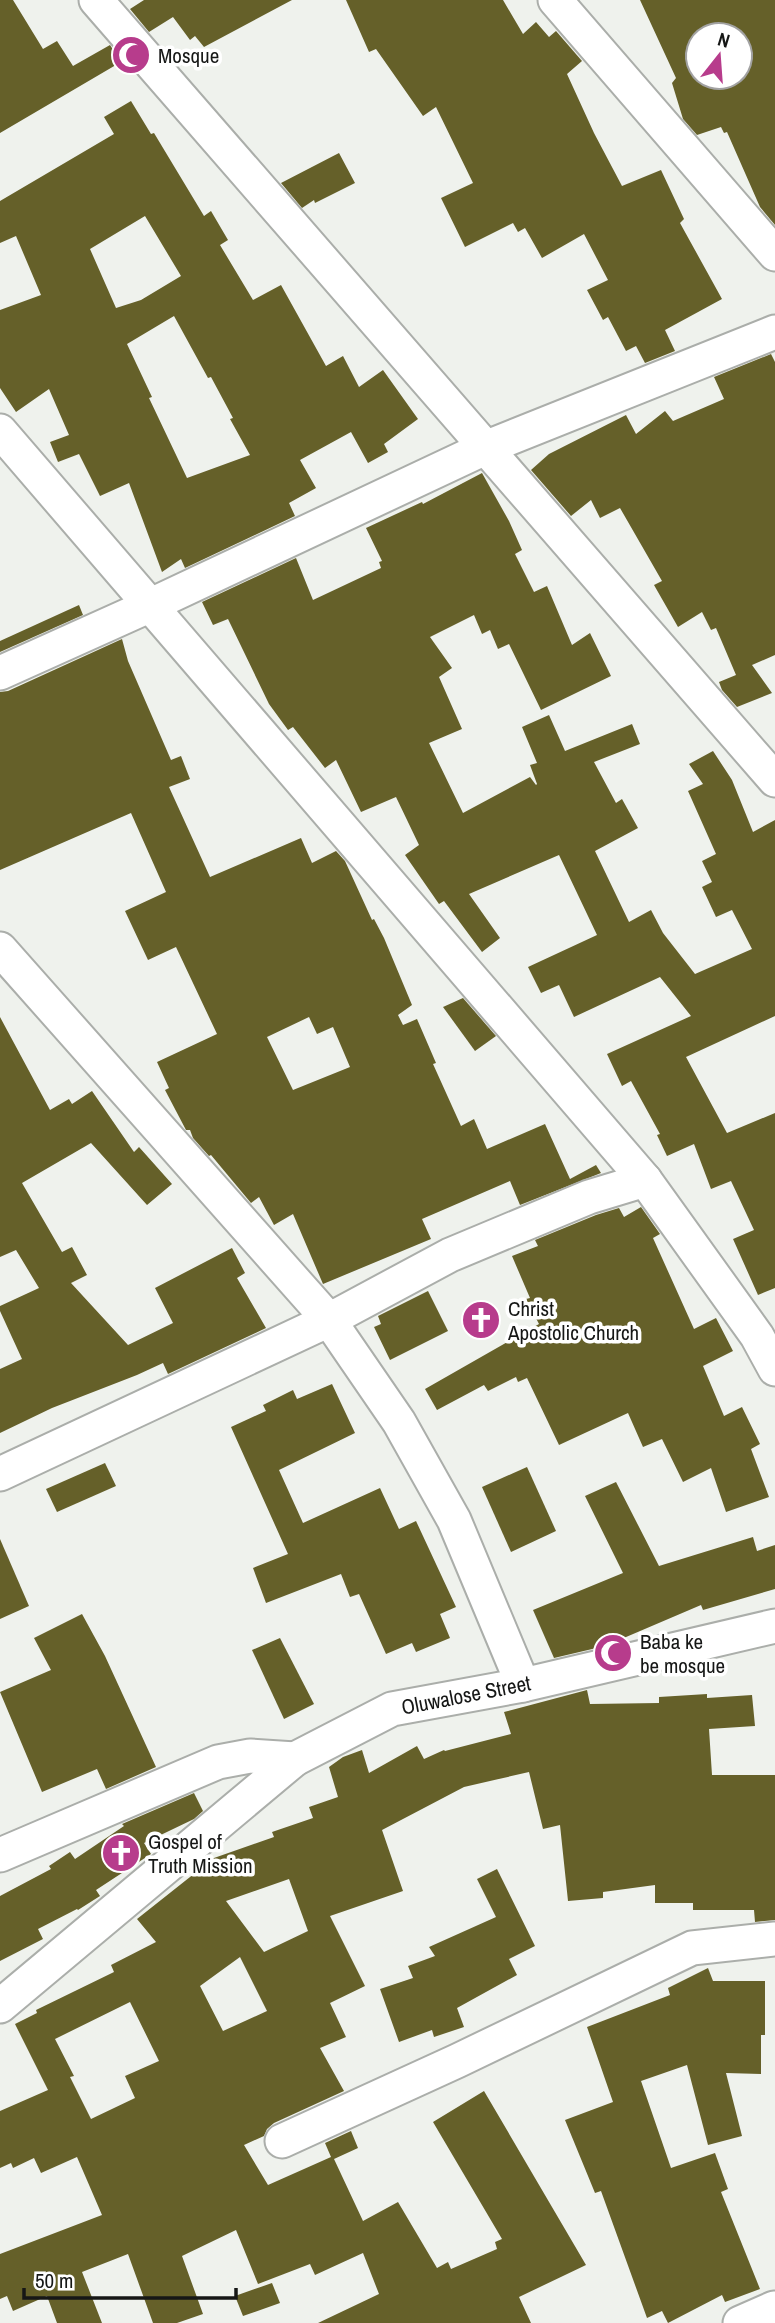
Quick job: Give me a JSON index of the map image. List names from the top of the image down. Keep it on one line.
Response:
{"streets":{"street":["Oluwalose Street"]},"places":{"mosque":["Mosque","Baba ke be mosque"],"church":["Christ Apostolic Church","Gospel of Truth Mission"]},"scale_bar":"50 m","north":"top"}
